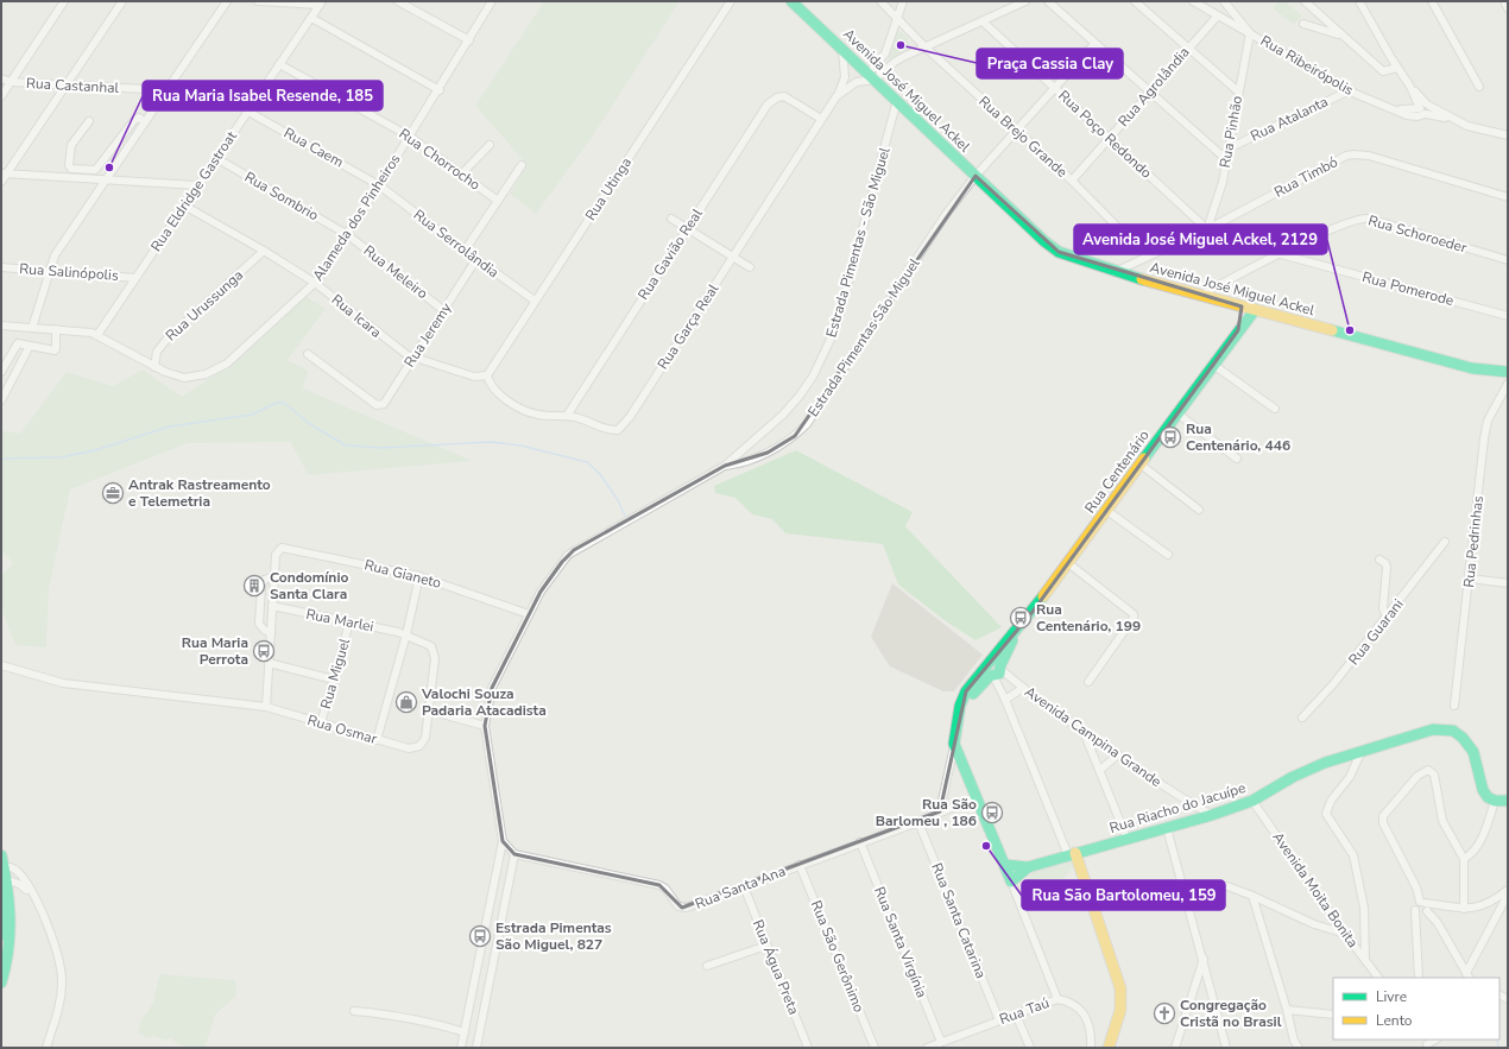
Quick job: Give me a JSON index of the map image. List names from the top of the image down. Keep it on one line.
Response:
{"streets":{"street":["Rua Ribeirópolis","Rua Castanhal","Rua Agrolândia","Avenida José Miguel Ackel","Rua Atalanta","Rua Pinhão","Rua Poço Redondo","Rua Brejo Grande","Rua Caem","Rua Chorrocho","Rua Timbó","Rua Utinga","Rua Eldridge Gastroat","Rua Sombrio","Alameda dos Pinheiros","Rua Schoroeder","Estrada Pimentas - São Miguel","Rua Serrolândia","Rua Gavião Real","Rua Salinópolis","Rua Meleiro","Rua Pomerode","Rua Urussunga","Rua Icara","Rua Garça Real","Rua Jeremy","Estrada Pimentas São Miguel","Rua Centenário","Rua Pedrinhas","Rua Gianeto","Rua Marlei","Rua Guarani","Rua Miguel","Rua Osmar","Avenida Campina Grande","Rua Riacho do Jacuípe","Rua Santa Ana","Avenida Moita Bonita","Rua Santa Catarina","Rua Santa Virgínia","Rua São Gerônimo","Rua Água Preta","Rua Taú"]},"crossings":[["Rua Ribeirópolis","Rua Agrolândia"],["Rua Ribeirópolis","Rua Atalanta"],["Rua Ribeirópolis","Rua Pinhão"],["Rua Castanhal","Rua Eldridge Gastroat"],["Rua Agrolândia","Rua Poço Redondo"],["Rua Agrolândia","Rua Brejo Grande"],["Avenida José Miguel Ackel","Rua Timbó"],["Avenida José Miguel Ackel","Rua Schoroeder"],["Avenida José Miguel Ackel","Estrada Pimentas - São Miguel"],["Avenida José Miguel Ackel","Estrada Pimentas São Miguel"],["Avenida José Miguel Ackel","Rua Centenário"],["Rua Atalanta","Rua Pinhão"],["Rua Pinhão","Rua Poço Redondo"],["Rua Pinhão","Rua Timbó"],["Rua Poço Redondo","Rua Timbó"],["Rua Poço Redondo","Estrada Pimentas São Miguel"],["Rua Brejo Grande","Rua Timbó"],["Rua Brejo Grande","Estrada Pimentas São Miguel"],["Rua Caem","Rua Eldridge Gastroat"],["Rua Caem","Alameda dos Pinheiros"],["Rua Caem","Rua Serrolândia"],["Rua Chorrocho","Rua Eldridge Gastroat"],["Rua Chorrocho","Alameda dos Pinheiros"],["Rua Utinga","Rua Serrolândia"],["Rua Utinga","Rua Icara"],["Rua Utinga","Rua Garça Real"],["Rua Eldridge Gastroat","Rua Sombrio"],["Rua Eldridge Gastroat","Alameda dos Pinheiros"],["Rua Eldridge Gastroat","Rua Salinópolis"],["Rua Eldridge Gastroat","Rua Icara"],["Rua Sombrio","Alameda dos Pinheiros"],["Rua Sombrio","Rua Meleiro"],["Alameda dos Pinheiros","Rua Serrolândia"],["Alameda dos Pinheiros","Rua Meleiro"],["Alameda dos Pinheiros","Rua Urussunga"],["Alameda dos Pinheiros","Rua Icara"],["Rua Schoroeder","Rua Pomerode"],["Estrada Pimentas - São Miguel","Estrada Pimentas São Miguel"],["Estrada Pimentas - São Miguel","Rua Gianeto"],["Rua Serrolândia","Rua Jeremy"],["Rua Gavião Real","Rua Garça Real"],["Rua Meleiro","Rua Jeremy"],["Rua Urussunga","Rua Icara"],["Rua Icara","Rua Garça Real"],["Rua Icara","Rua Jeremy"],["Rua Centenário","Avenida Campina Grande"],["Rua Centenário","Rua Santa Ana"],["Rua Marlei","Rua Miguel"],["Rua Marlei","Rua Osmar"],["Rua Miguel","Rua Osmar"],["Avenida Campina Grande","Rua Riacho do Jacuípe"],["Rua Riacho do Jacuípe","Avenida Moita Bonita"],["Rua Santa Ana","Rua Santa Catarina"],["Rua Santa Ana","Rua Santa Virgínia"],["Rua Santa Ana","Rua São Gerônimo"],["Rua Santa Ana","Rua Água Preta"],["Rua Santa Catarina","Rua Taú"],["Rua Santa Virgínia","Rua Taú"]],"places":{"other":["Praça Cassia Clay","Rua Maria Isabel Resende, 185","Avenida José Miguel Ackel, 2129","Rua São Bartolomeu, 159"],"bus stop":["Rua Centenário, 446","Rua Centenário, 199","Rua Maria Perrota","Rua São Barlomeu , 186","Estrada Pimentas São Miguel, 827"],"office":["Antrak Rastreamento e Telemetria"],"building":["Condomínio Santa Clara"],"shop":["Valochi Souza Padaria Atacadista"],"church":["Congregação Cristã no Brasil"]},"legend":["Livre","Lento"]}
